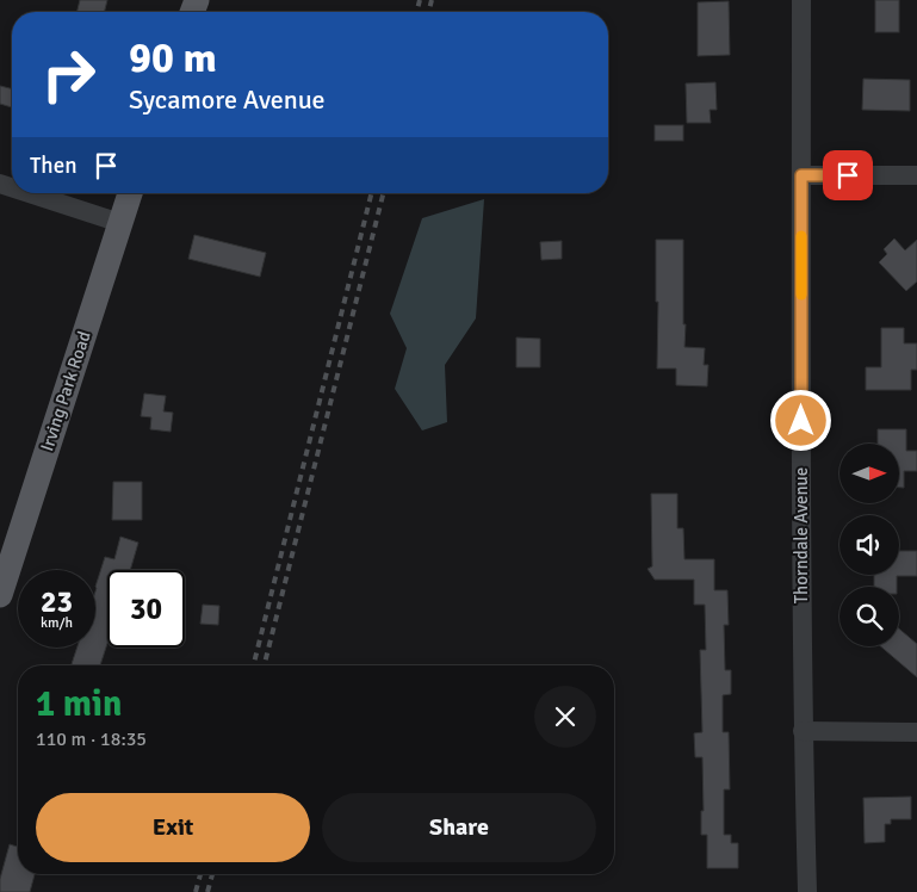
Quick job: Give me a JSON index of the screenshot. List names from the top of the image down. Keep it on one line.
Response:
{"streets":{"main road":["Irving Park Road"],"street":["Thorndale Avenue"]},"north":"right","page":{"turn":["90 m","Sycamore Avenue"],"then":"Then","speed":"23 km/h","limit":"30","heading":["1 min","110 m · 18:35"],"buttons":["Exit","Share"]}}
